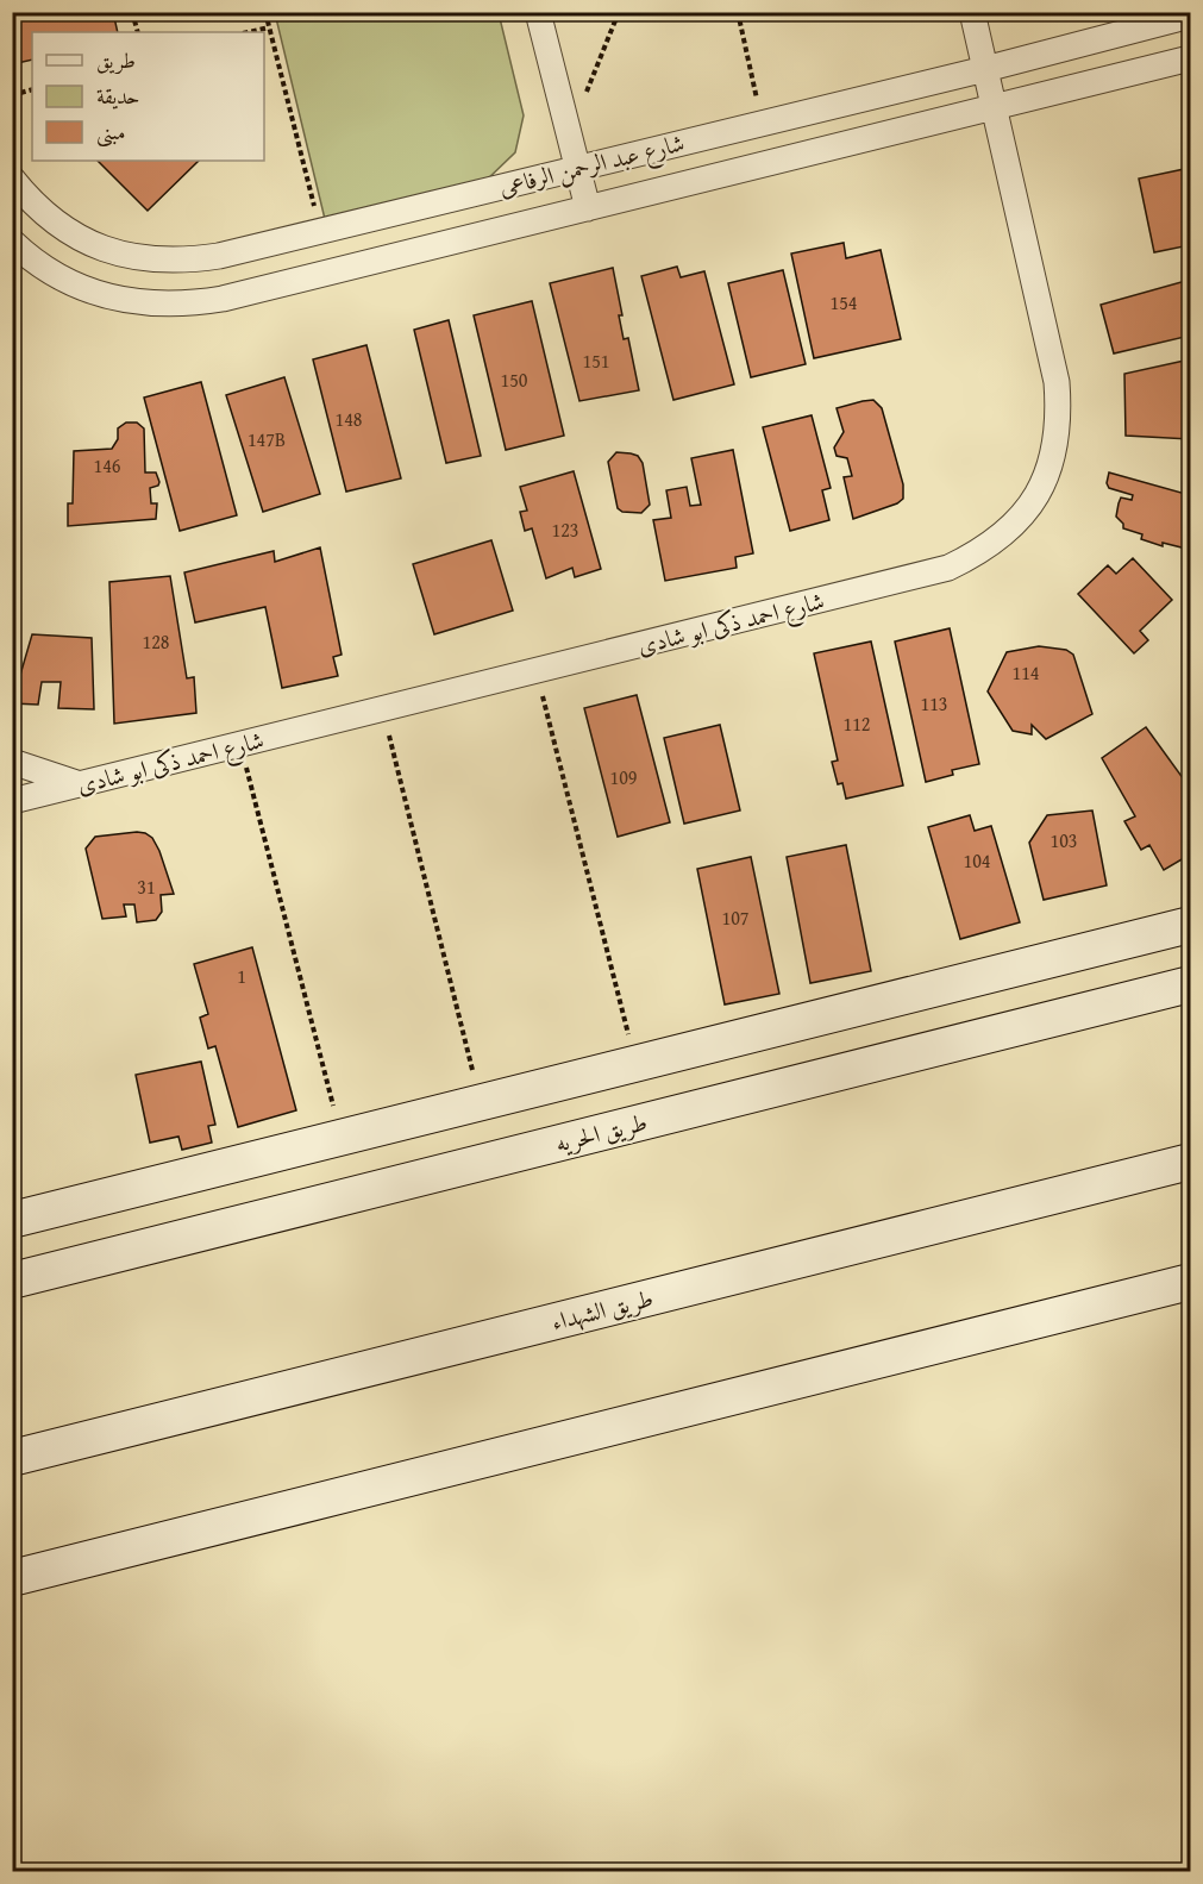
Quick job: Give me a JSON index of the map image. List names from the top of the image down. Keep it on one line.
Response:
{"streets":{"street":["شارع عبد الرحمن الرفاعى","شارع احمد ذكى ابو شادى","طريق الحريه","طريق الشهداء"]},"crossings":[["شارع عبد الرحمن الرفاعى","شارع احمد ذكى ابو شادى"]],"house_numbers":["154","151","150","148","147B","146","123","128","114","113","112","109","103","104","31","107","1"],"legend":["طريق","حديقة","مبنى"]}
